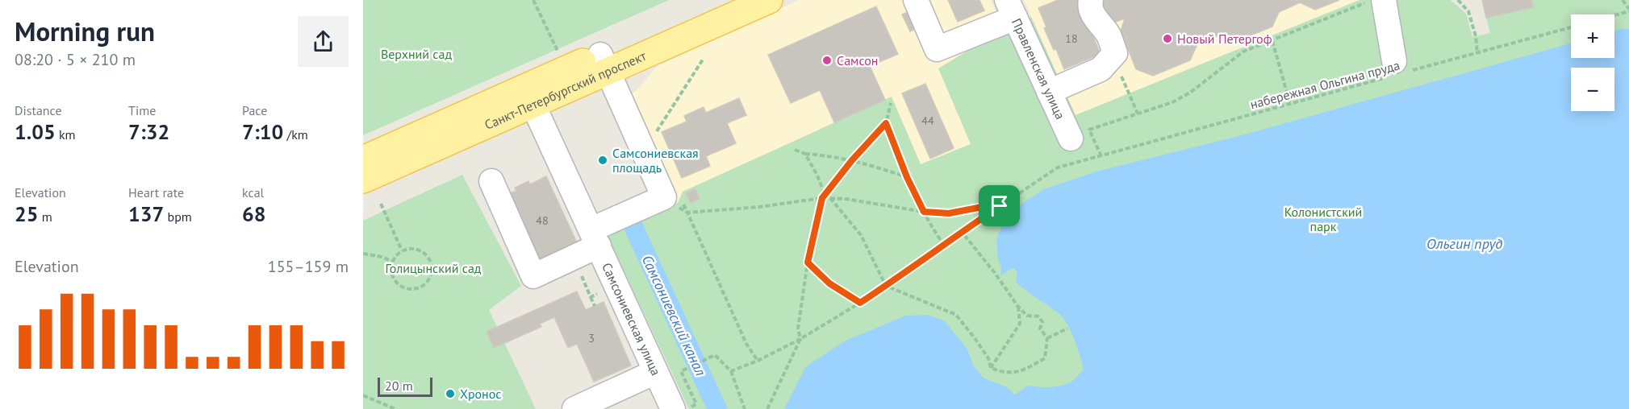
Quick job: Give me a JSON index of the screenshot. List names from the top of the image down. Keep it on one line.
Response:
{"streets":{"main road":["Санкт-Петербургский проспект"],"street":["Правленская улица","Самсониевская улица"],"path":["набережная Ольгина пруда"]},"water":["Ольгин пруд","Самсониевский канал"],"parks":["Верхний сад","Колонистский парк","Голицынский сад"],"places":["Новый Петергоф","Самсон","Самсониевская площадь","Хронос"],"house_numbers":["18","44","48","3"],"scale_bar":"20 m","page":{"heading":["Morning run","08:20 · 5 × 210 m"],"map_buttons":["+","−"],"stats":[["Distance","1.05 km"],["Time","7:32"],["Pace","7:10 /km"],["Elevation","25 m"],["Heart rate","137 bpm"],["kcal","68"]],"chart":["Elevation","155–159 m"],"scale":"20 m"}}
